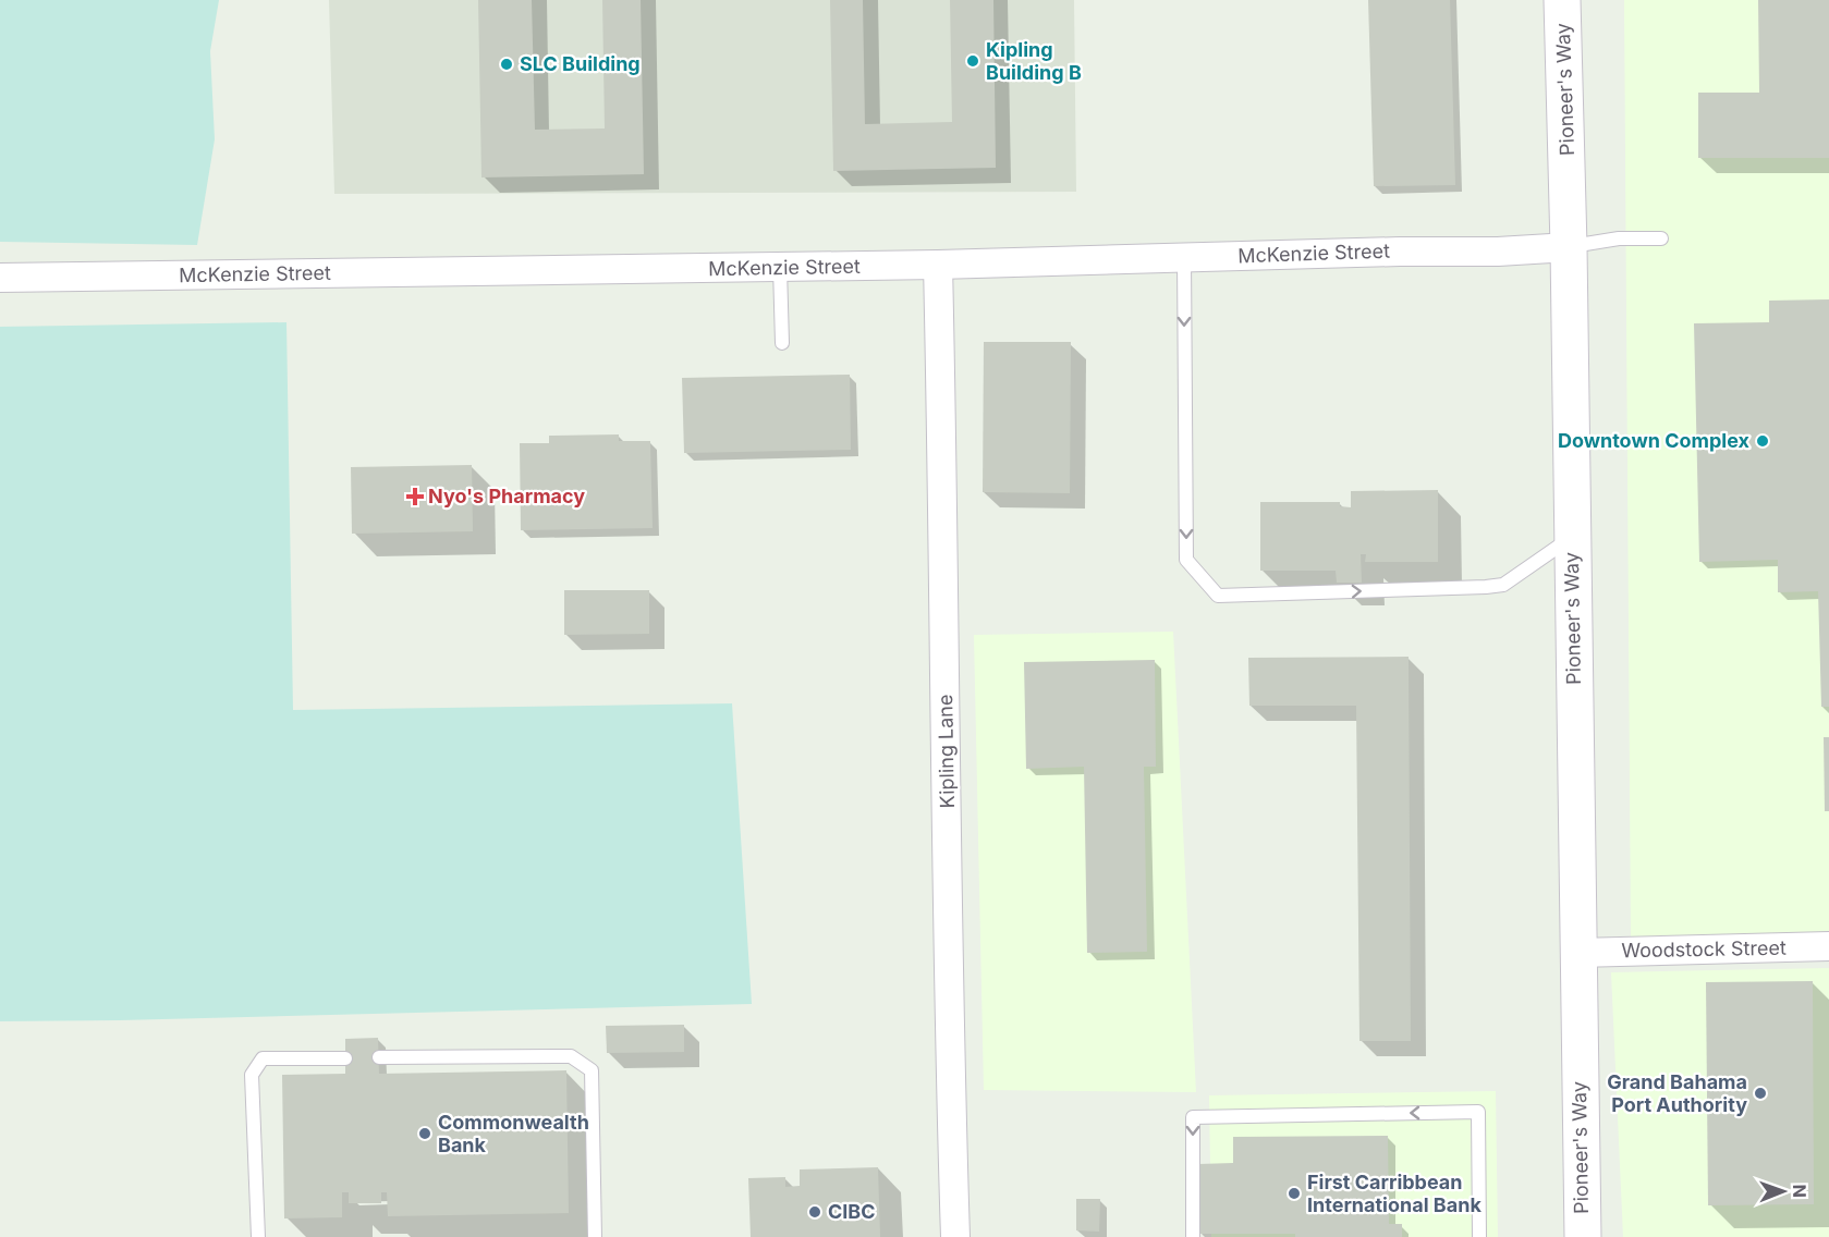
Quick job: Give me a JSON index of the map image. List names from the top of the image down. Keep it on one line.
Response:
{"streets":{"main road":["Pioneer's Way"],"street":["McKenzie Street","Kipling Lane","Woodstock Street"]},"crossings":[["Pioneer's Way","McKenzie Street"],["Pioneer's Way","Woodstock Street"],["McKenzie Street","Kipling Lane"]],"places":{"other":["Kipling Building B","SLC Building","Downtown Complex","Grand Bahama Port Authority","Commonwealth Bank","First Carribbean International Bank","CIBC"],"health":["Nyo's Pharmacy"]},"north":"right"}
